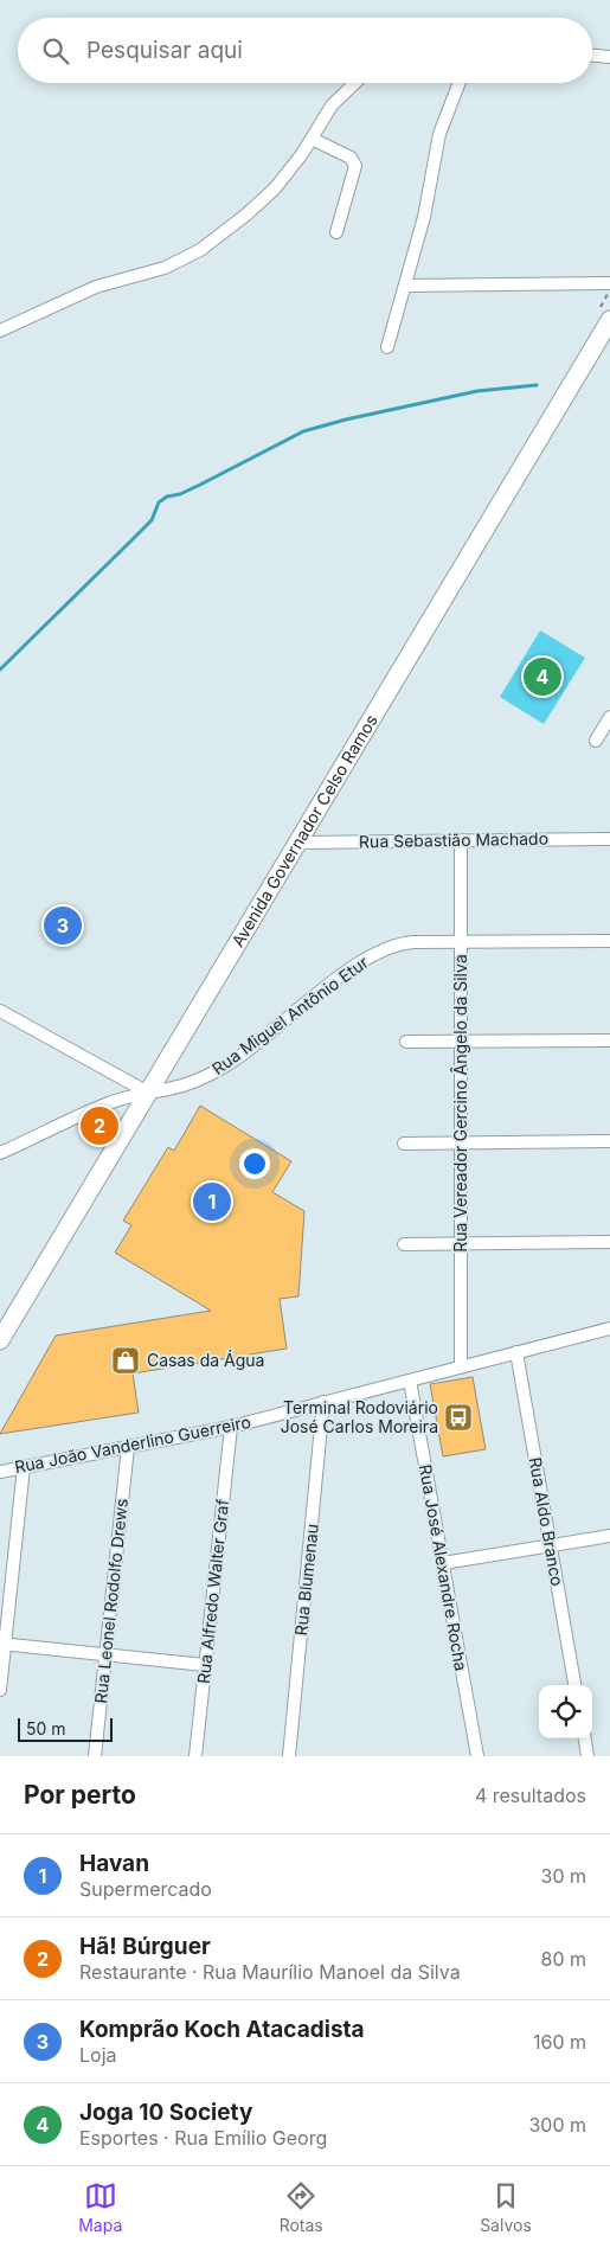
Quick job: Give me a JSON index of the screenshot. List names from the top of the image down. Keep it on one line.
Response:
{"streets":{"main road":["Avenida Governador Celso Ramos"],"street":["Rua Sebastião Machado","Rua Miguel Antônio Etur","Rua Vereador Gercino Ângelo da Silva","Rua João Vanderlino Guerreiro","Rua Aldo Branco","Rua José Alexandre Rocha","Rua Blumenau","Rua Alfredo Walter Graf","Rua Leonel Rodolfo Drews"]},"crossings":[["Avenida Governador Celso Ramos","Rua Sebastião Machado"],["Avenida Governador Celso Ramos","Rua Miguel Antônio Etur"],["Rua Sebastião Machado","Rua Vereador Gercino Ângelo da Silva"],["Rua Miguel Antônio Etur","Rua Vereador Gercino Ângelo da Silva"],["Rua Vereador Gercino Ângelo da Silva","Rua João Vanderlino Guerreiro"],["Rua João Vanderlino Guerreiro","Rua Aldo Branco"],["Rua João Vanderlino Guerreiro","Rua José Alexandre Rocha"],["Rua João Vanderlino Guerreiro","Rua Blumenau"],["Rua João Vanderlino Guerreiro","Rua Alfredo Walter Graf"],["Rua João Vanderlino Guerreiro","Rua Leonel Rodolfo Drews"]],"places":{"shop":["Casas da Água"],"bus stop":["Terminal Rodoviário José Carlos Moreira"]},"scale_bar":"50 m","page":{"search":"Pesquisar aqui","pins":["4","3","2","1"],"scale":"50 m","heading":["Por perto","4 resultados"],"list":[{"mark":"1","name":"Havan","note":"Supermercado","value":"30 m"},{"mark":"2","name":"Hã! Búrguer","note":"Restaurante · Rua Maurílio Manoel da Silva","value":"80 m"},{"mark":"3","name":"Komprão Koch Atacadista","note":"Loja","value":"160 m"},{"mark":"4","name":"Joga 10 Society","note":"Esportes · Rua Emílio Georg","value":"300 m"}],"nav":["Mapa","Rotas","Salvos"]}}
